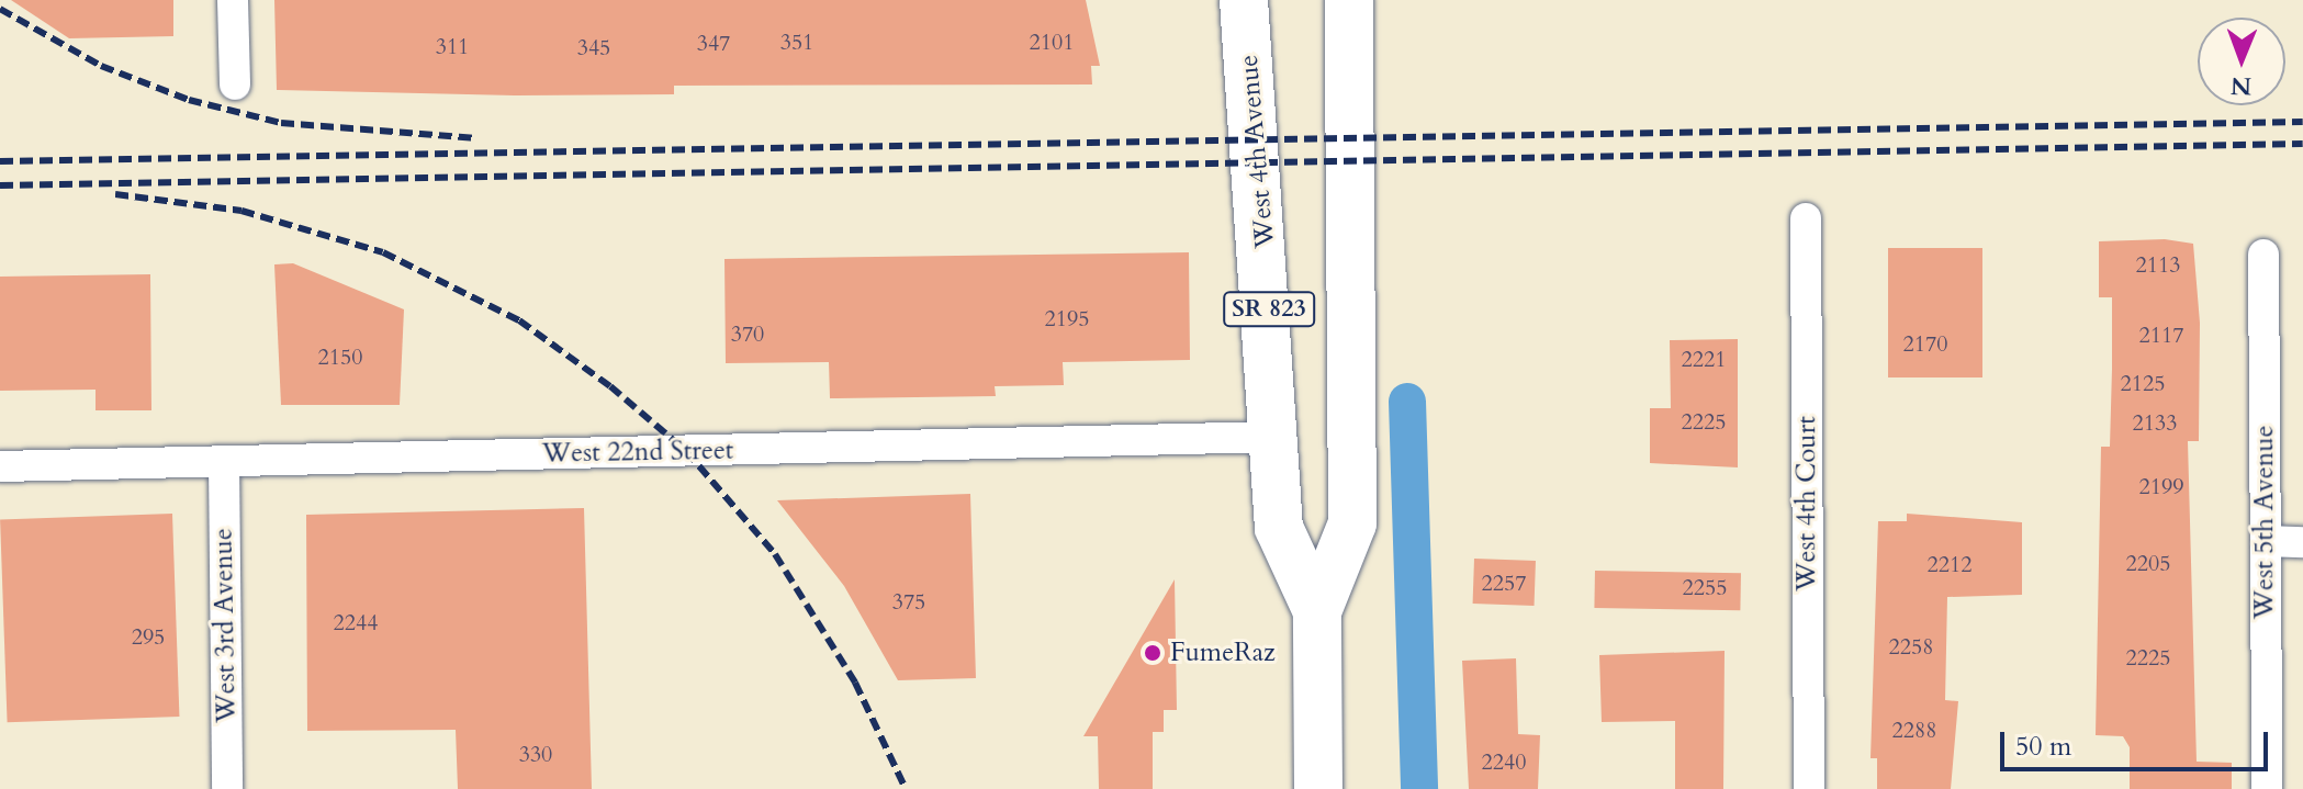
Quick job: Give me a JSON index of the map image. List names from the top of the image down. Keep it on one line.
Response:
{"streets":{"main road":["West 4th Avenue","SR 823"],"street":["West 22nd Street","West 4th Court","West 5th Avenue","West 3rd Avenue"]},"crossings":[["West 4th Avenue","West 22nd Street"],["West 22nd Street","West 3rd Avenue"]],"places":["FumeRaz"],"house_numbers":["351","2101","347","311","345","2113","2195","370","2117","2170","2150","2221","2125","2225","2133","2199","2205","2212","2257","2255","375","2244","295","2258","2225","2288","330","2240"],"scale_bar":"50 m","north":"bottom"}
